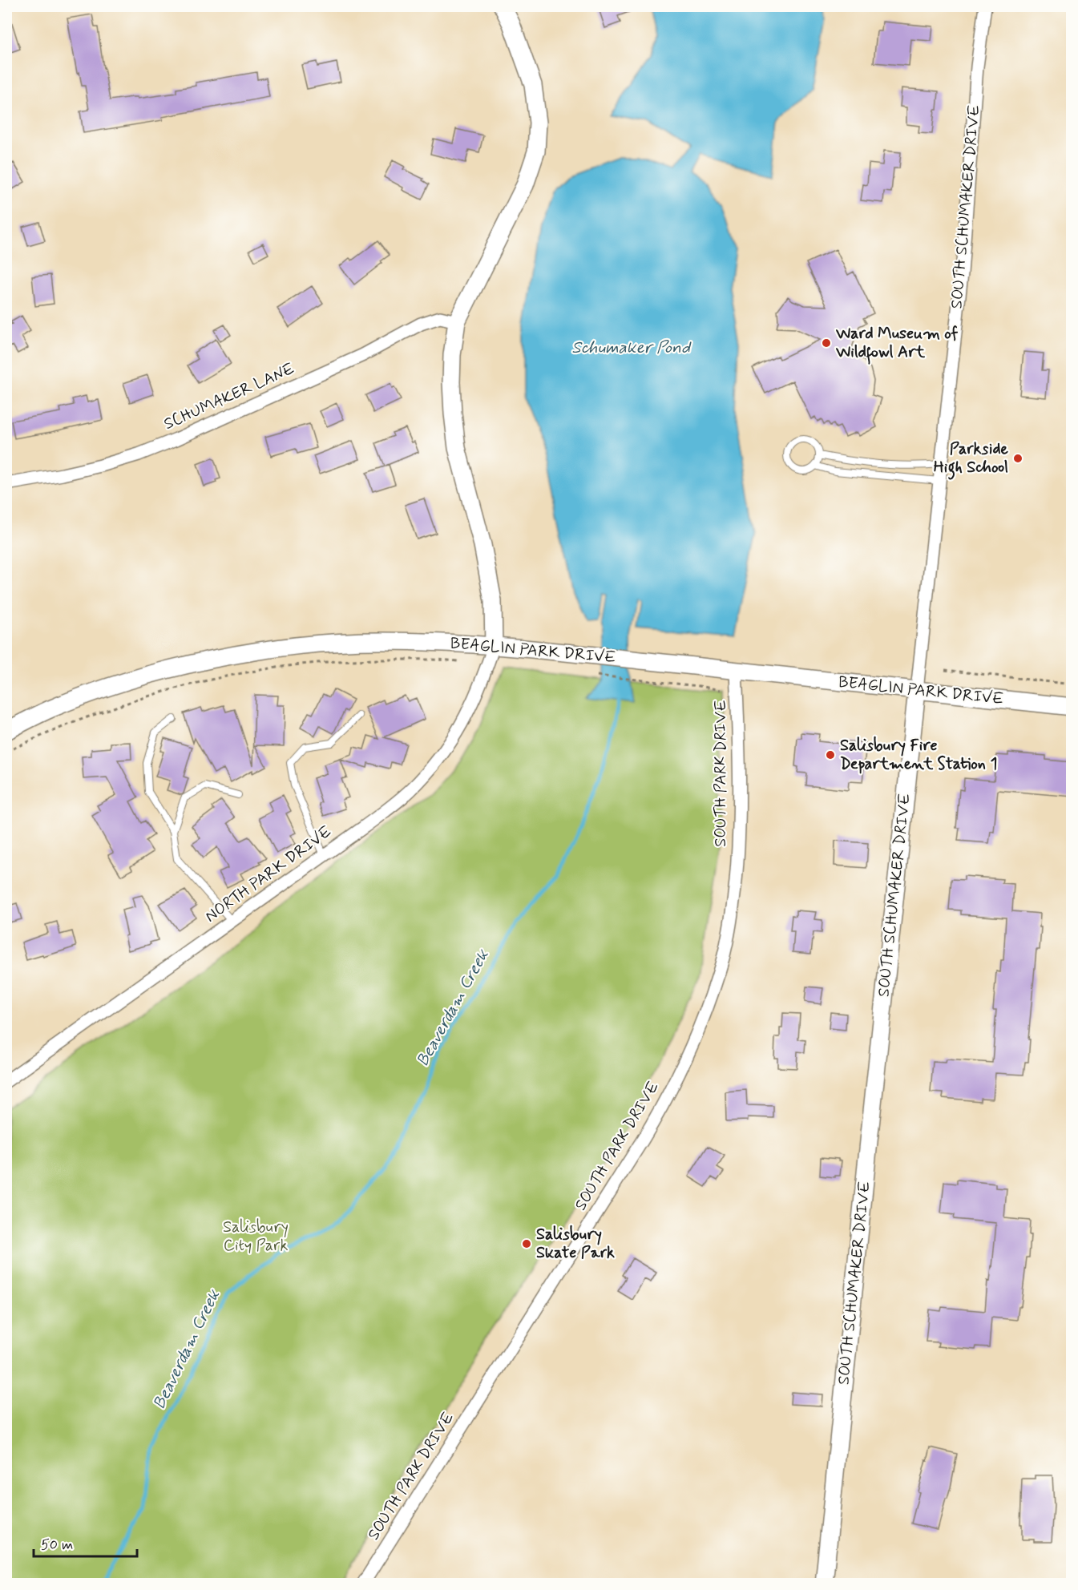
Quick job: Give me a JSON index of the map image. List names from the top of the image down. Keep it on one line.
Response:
{"streets":{"street":["SOUTH SCHUMAKER DRIVE","SCHUMAKER LANE","BEAGLIN PARK DRIVE","SOUTH PARK DRIVE","NORTH PARK DRIVE"]},"crossings":[["SOUTH SCHUMAKER DRIVE","BEAGLIN PARK DRIVE"],["BEAGLIN PARK DRIVE","SOUTH PARK DRIVE"],["BEAGLIN PARK DRIVE","NORTH PARK DRIVE"]],"water":["Schumaker Pond","Beaverdam Creek"],"parks":["Salisbury City Park"],"places":["Ward Museum of Wildfowl Art","Parkside High School","Salisbury Fire Department Station 1","Salisbury Skate Park"],"scale_bar":"50 m"}
